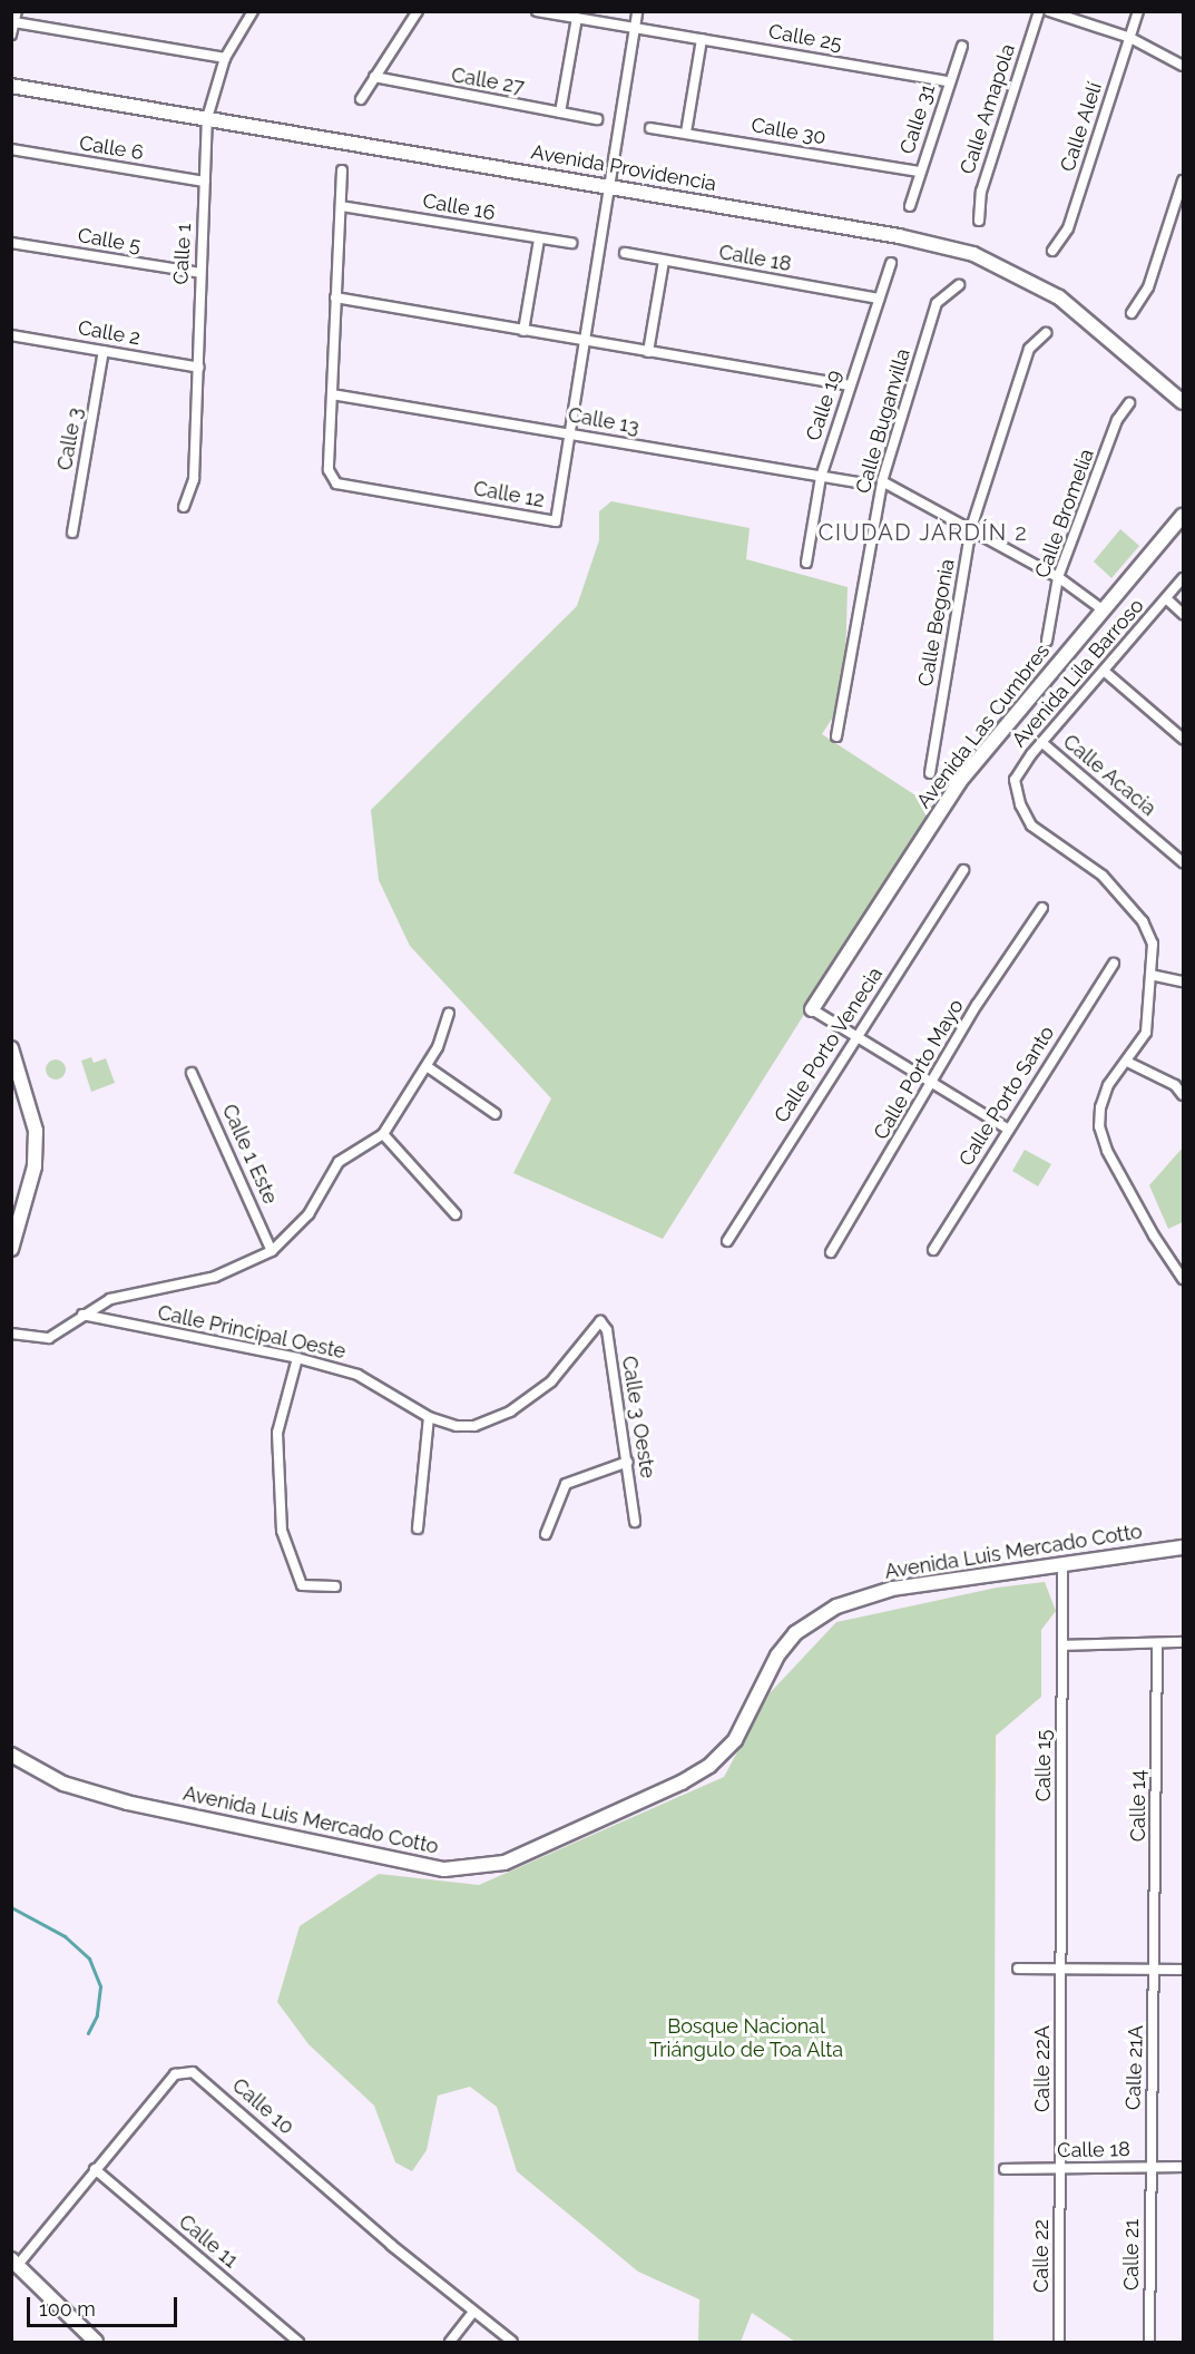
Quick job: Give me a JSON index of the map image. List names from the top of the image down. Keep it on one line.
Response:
{"streets":{"street":["Calle 25","Calle 27","Calle Amapola","Calle 31","Calle Alelí","Calle 30","Calle 6","Avenida Providencia","Calle 16","Calle 5","Calle 1","Calle 18","Calle 2","Calle 19","Calle 13","Calle Buganvilla","Calle 3","Calle 12","Calle Bromelia","Calle Begonia","Avenida Lila Barroso","Avenida Las Cumbres","Calle Acacia","Calle Porto Venecia","Calle Porto Mayo","Calle Porto Santo","Calle 1 Este","Calle Principal Oeste","Calle 3 Oeste","Avenida Luis Mercado Cotto","Calle 15","Calle 14","Calle 21A","Calle 22A","Calle 10","Calle 11","Calle 21","Calle 22"]},"crossings":[["Calle 25","Calle 31"],["Calle 25","Calle 12"],["Calle 31","Calle 30"],["Calle 6","Calle 1"],["Avenida Providencia","Calle 1"],["Avenida Providencia","Calle 12"],["Calle 16","Calle 12"],["Calle 5","Calle 1"],["Calle 1","Calle 2"],["Calle 18","Calle 19"],["Calle 18","Calle 21A"],["Calle 18","Calle 22A"],["Calle 18","Calle 21"],["Calle 18","Calle 22"],["Calle 2","Calle 3"],["Calle 19","Calle 13"],["Calle 13","Calle 12"],["Avenida Lila Barroso","Calle Acacia"],["Calle Principal Oeste","Calle 3 Oeste"],["Avenida Luis Mercado Cotto","Calle 15"],["Calle 15","Calle 22A"],["Calle 14","Calle 21A"],["Calle 21A","Calle 21"],["Calle 22A","Calle 22"],["Calle 10","Calle 11"]],"districts":["CIUDAD JARDÍN 2"],"parks":["Bosque Nacional Triángulo de Toa Alta"],"scale_bar":"100 m"}
